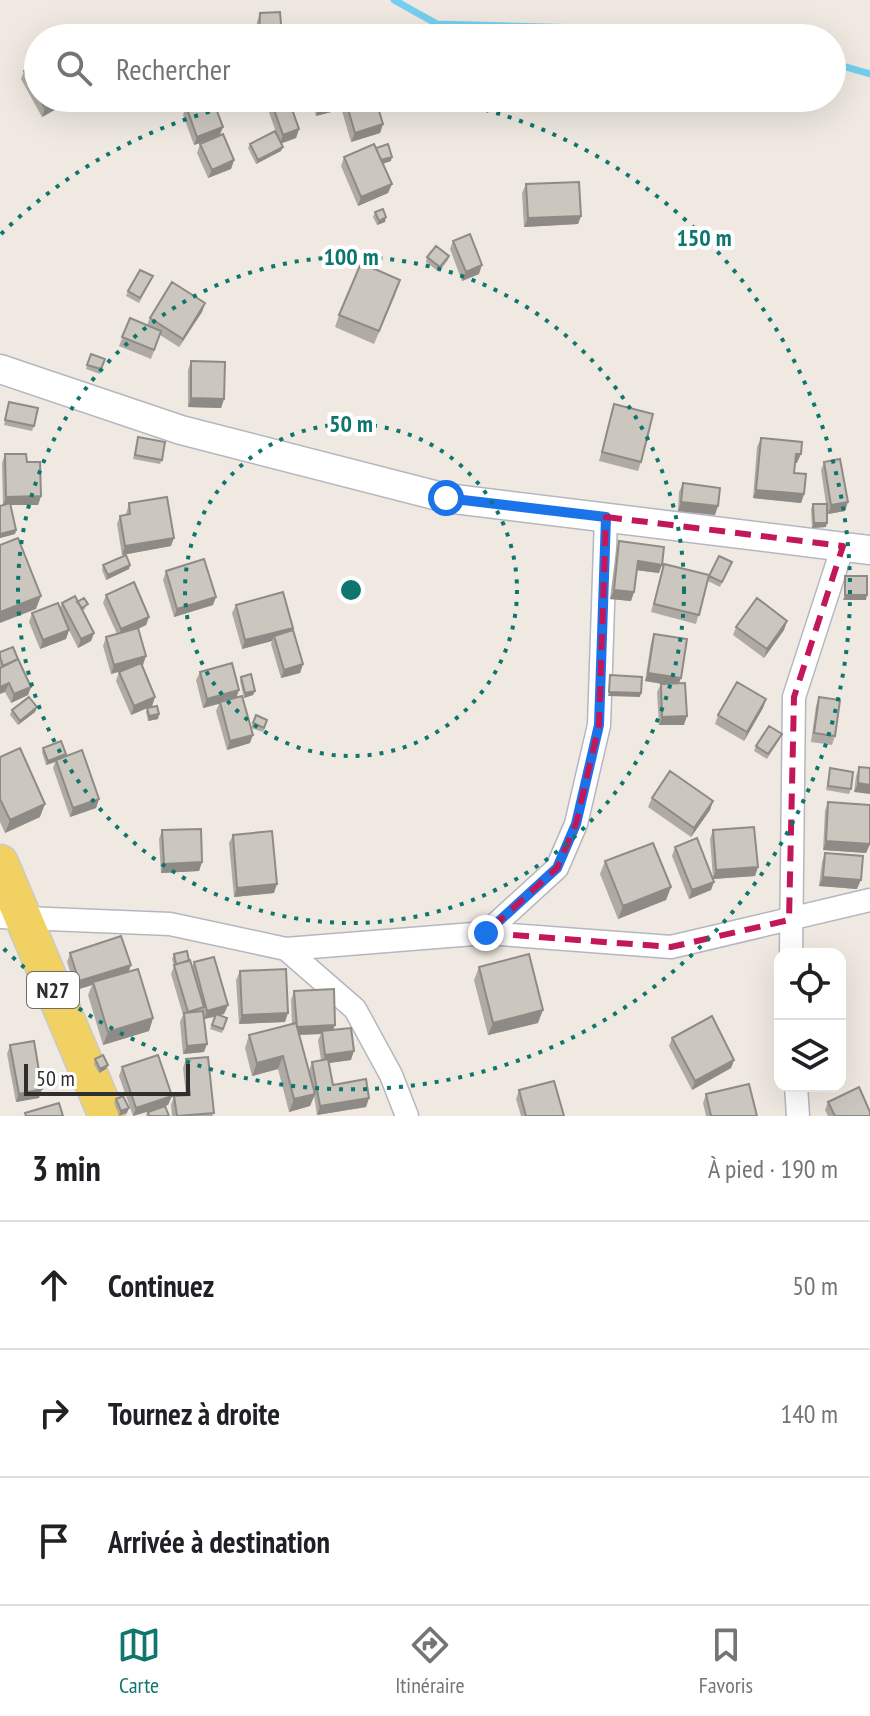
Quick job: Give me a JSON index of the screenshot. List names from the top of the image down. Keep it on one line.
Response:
{"streets":{"main road":["N27"]},"scale_bar":"50 m","page":{"search":"Rechercher","scale":"50 m","heading":["3 min","À pied · 190 m"],"list":[["Continuez","50 m"],["Tournez à droite","140 m"],"Arrivée à destination"],"nav":["Carte","Itinéraire","Favoris"]},"rings":["150 m","100 m","50 m"]}
